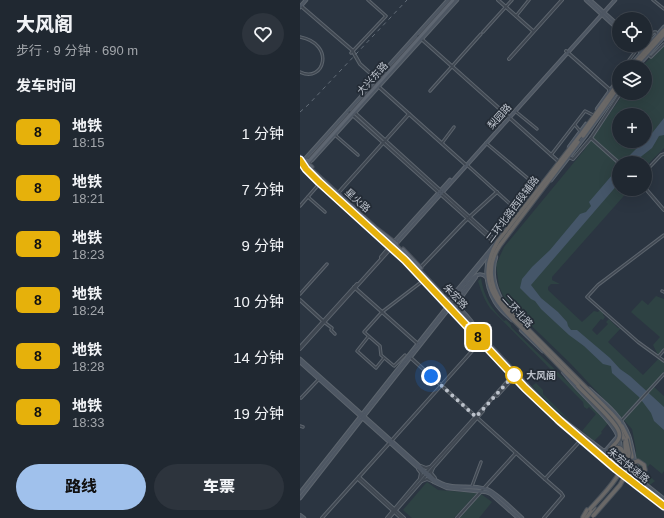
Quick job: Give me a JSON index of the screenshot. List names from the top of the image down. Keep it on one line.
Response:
{"streets":{"highway":["二环北路","朱宏快速路"],"main road":["大兴东路","梨园路","星火路","二环北路西段辅路","朱宏路"]},"crossings":[["梨园路","星火路"],["梨园路","朱宏路"],["星火路","朱宏路"],["二环北路西段辅路","朱宏路"],["二环北路西段辅路","二环北路"],["朱宏路","朱宏快速路"]],"places":["大风阁"],"lines":["metro line 8"],"page":{"heading":[["大风阁","步行 · 9 分钟 · 690 m"],"发车时间"],"on_map":"8","map_buttons":["+","−"],"list":[{"mark":"8","name":"地铁","note":"18:15","value":"1 分钟"},{"mark":"8","name":"地铁","note":"18:21","value":"7 分钟"},{"mark":"8","name":"地铁","note":"18:23","value":"9 分钟"},{"mark":"8","name":"地铁","note":"18:24","value":"10 分钟"},{"mark":"8","name":"地铁","note":"18:28","value":"14 分钟"},{"mark":"8","name":"地铁","note":"18:33","value":"19 分钟"}],"buttons":["路线","车票"]}}
